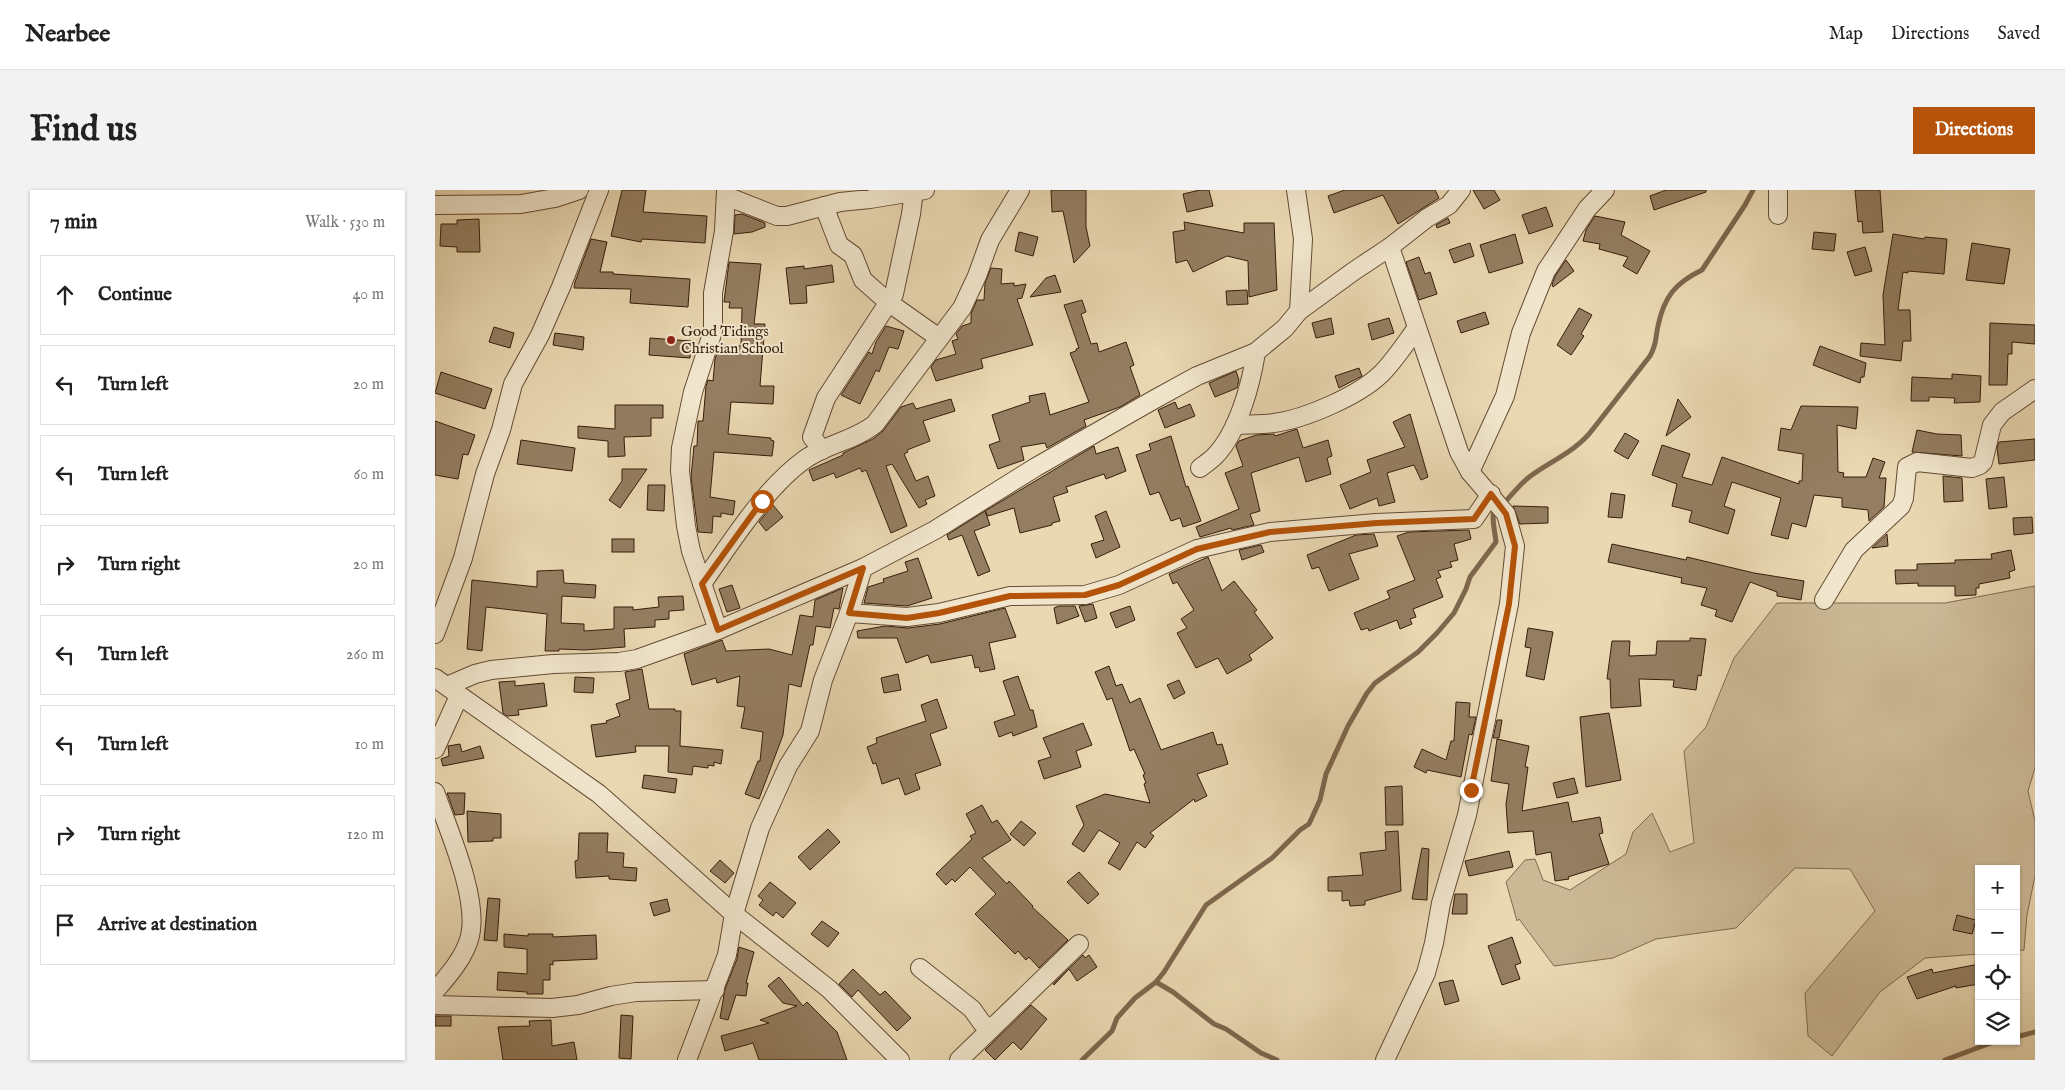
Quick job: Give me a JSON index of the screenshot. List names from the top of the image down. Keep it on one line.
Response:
{"places":["Good Tidings Christian School"],"page":{"header":"Nearbee","nav":["Map","Directions","Saved"],"buttons":"Directions","title":"Find us","heading":["7 min","Walk · 530 m"],"list":[["Continue","40 m"],["Turn left","20 m"],["Turn left","60 m"],["Turn right","20 m"],["Turn left","260 m"],["Turn left","10 m"],["Turn right","120 m"],"Arrive at destination"],"map_buttons":["+","−"]}}
